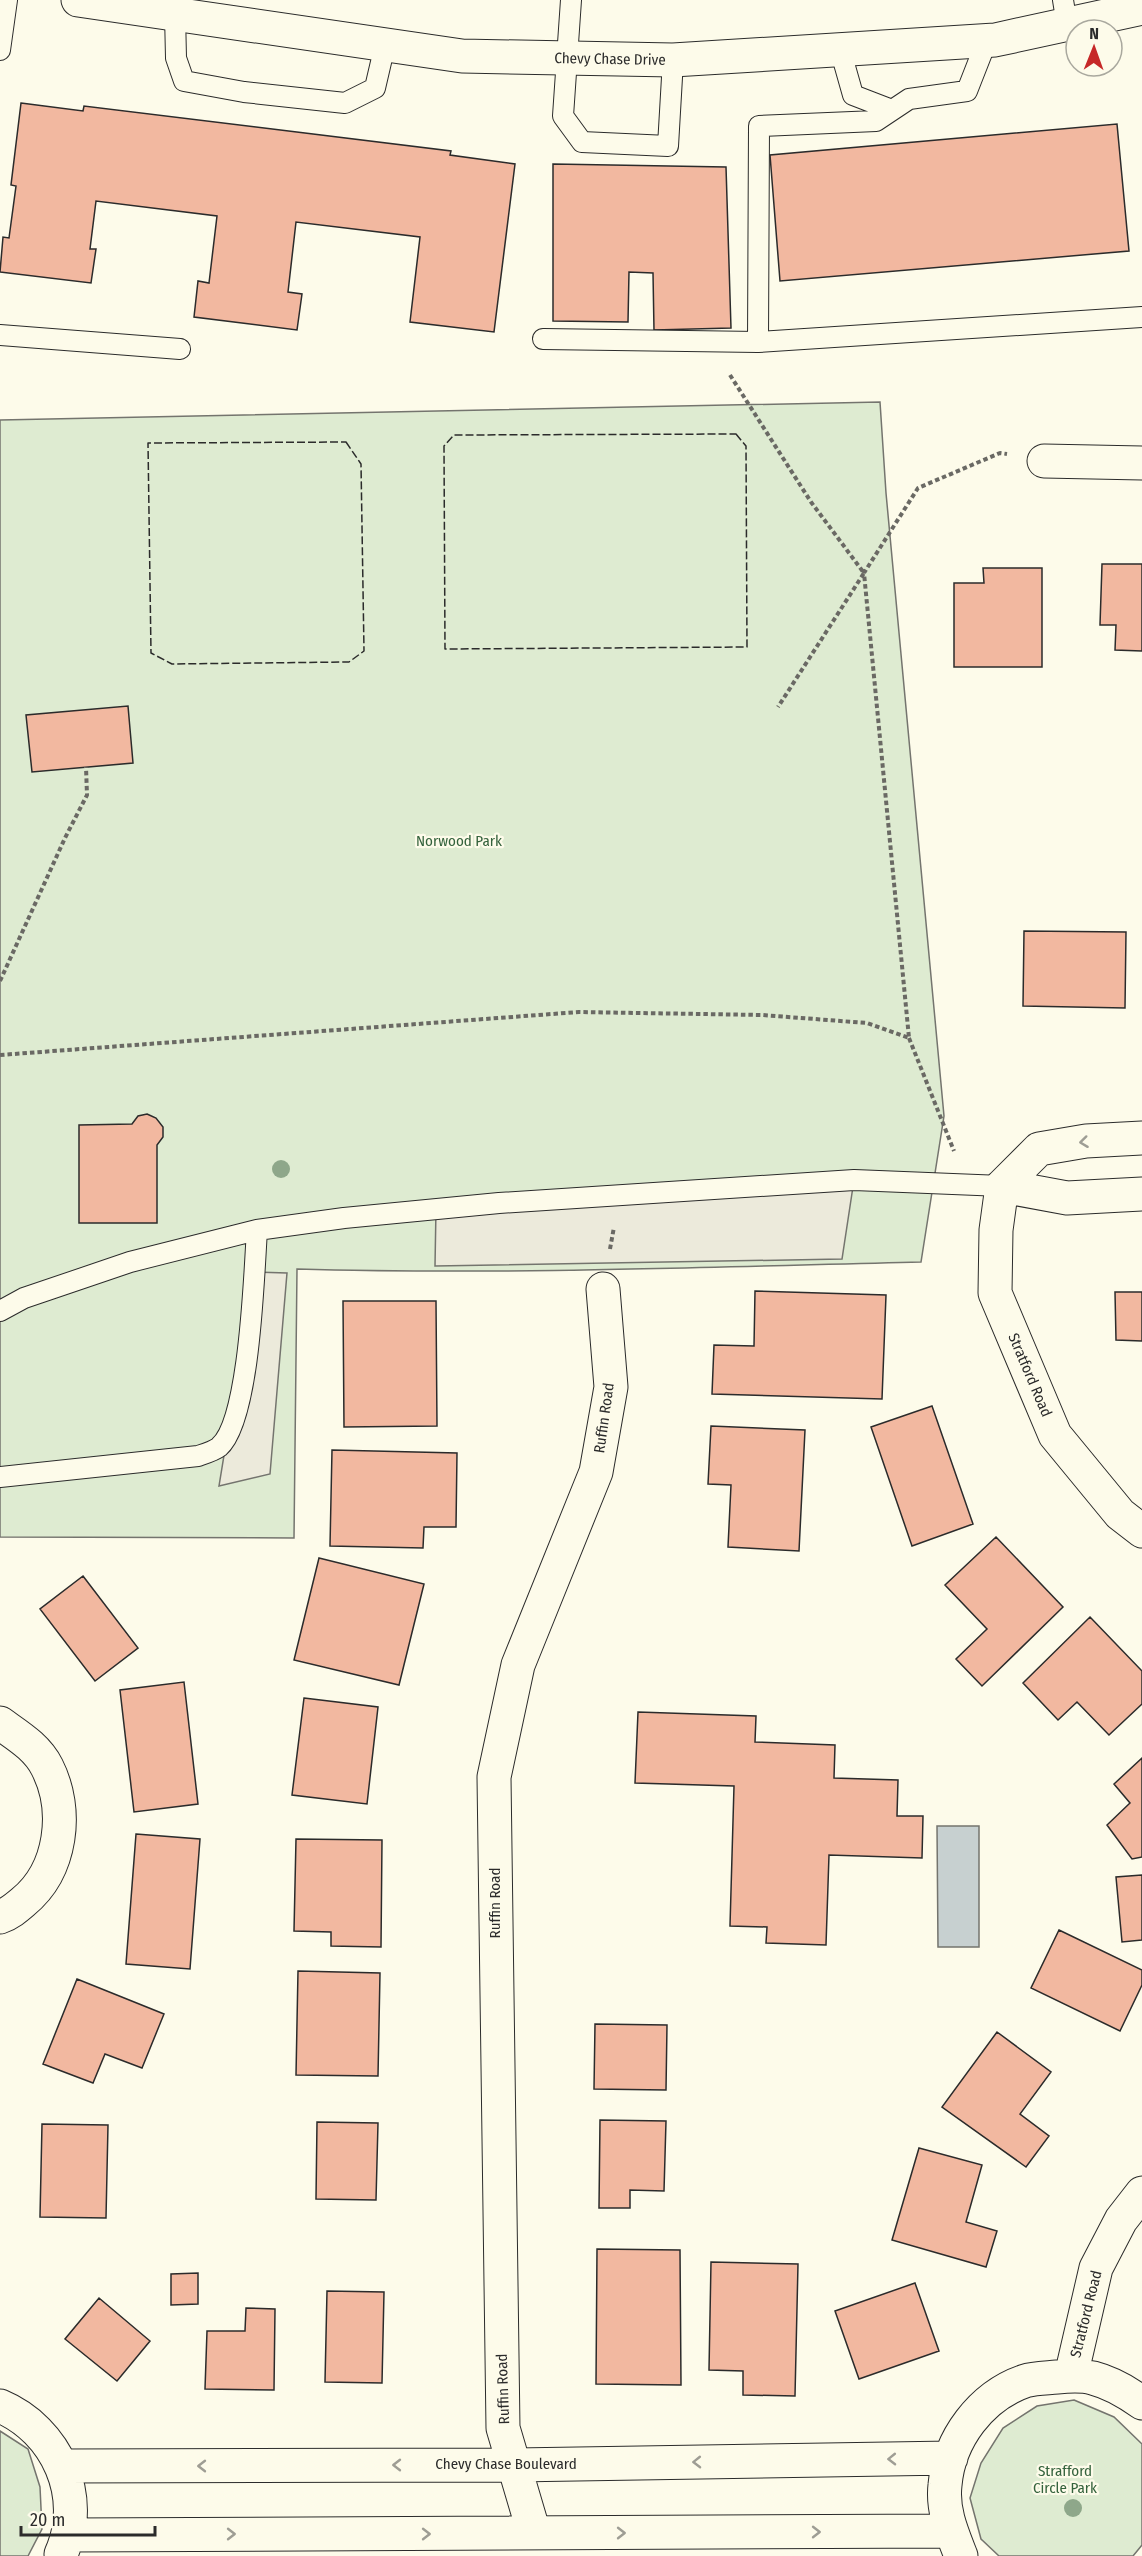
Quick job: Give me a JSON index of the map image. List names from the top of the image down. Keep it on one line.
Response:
{"streets":{"street":["Chevy Chase Drive","Stratford Road","Ruffin Road","Chevy Chase Boulevard"]},"crossings":[["Ruffin Road","Chevy Chase Boulevard"]],"parks":["Norwood Park","Strafford Circle Park"],"scale_bar":"20 m","north":"top"}
